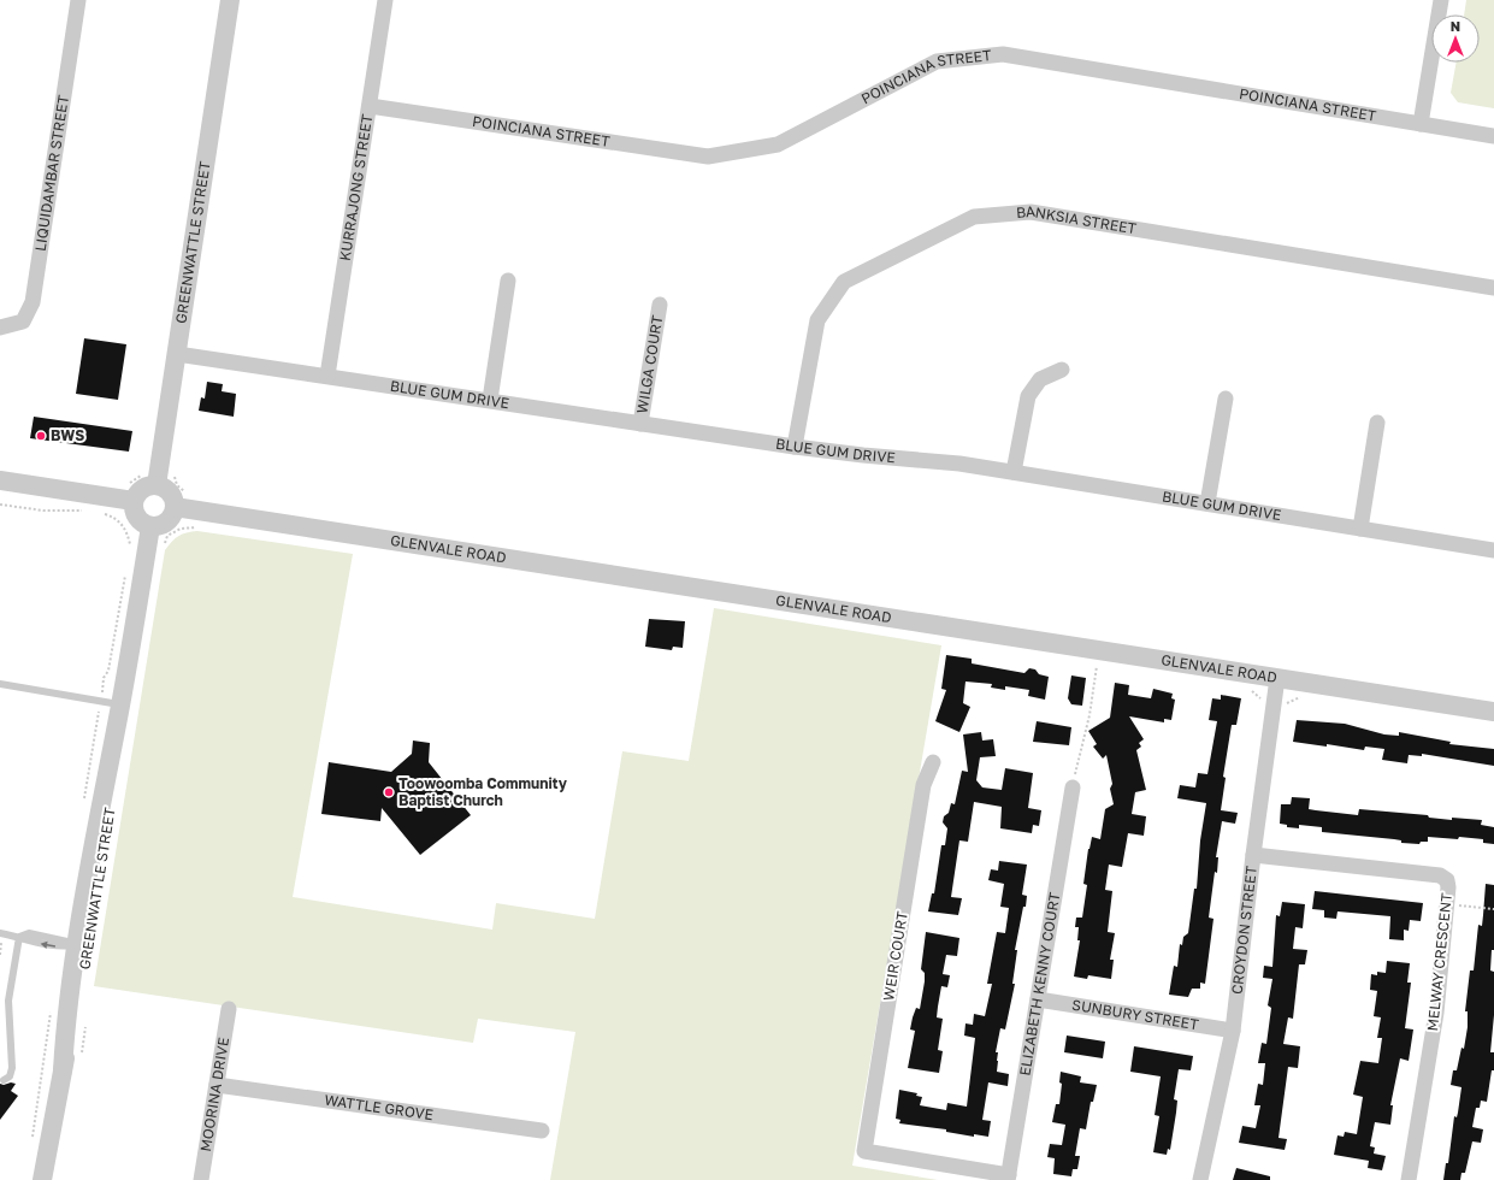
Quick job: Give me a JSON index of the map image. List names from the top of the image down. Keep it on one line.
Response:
{"streets":{"street":["POINCIANA STREET","LIQUIDAMBAR STREET","KURRAJONG STREET","BANKSIA STREET","GREENWATTLE STREET","WILGA COURT","BLUE GUM DRIVE","GLENVALE ROAD","CROYDON STREET","WEIR COURT","MELWAY CRESCENT","ELIZABETH KENNY COURT","SUNBURY STREET","MOORINA DRIVE","WATTLE GROVE"]},"crossings":[["POINCIANA STREET","KURRAJONG STREET"],["KURRAJONG STREET","BLUE GUM DRIVE"],["BANKSIA STREET","BLUE GUM DRIVE"],["GREENWATTLE STREET","BLUE GUM DRIVE"],["GREENWATTLE STREET","GLENVALE ROAD"],["WILGA COURT","BLUE GUM DRIVE"],["GLENVALE ROAD","CROYDON STREET"],["CROYDON STREET","MELWAY CRESCENT"],["CROYDON STREET","SUNBURY STREET"],["WEIR COURT","ELIZABETH KENNY COURT"],["ELIZABETH KENNY COURT","SUNBURY STREET"],["MOORINA DRIVE","WATTLE GROVE"]],"places":["BWS","Toowoomba Community Baptist Church"],"north":"top"}
